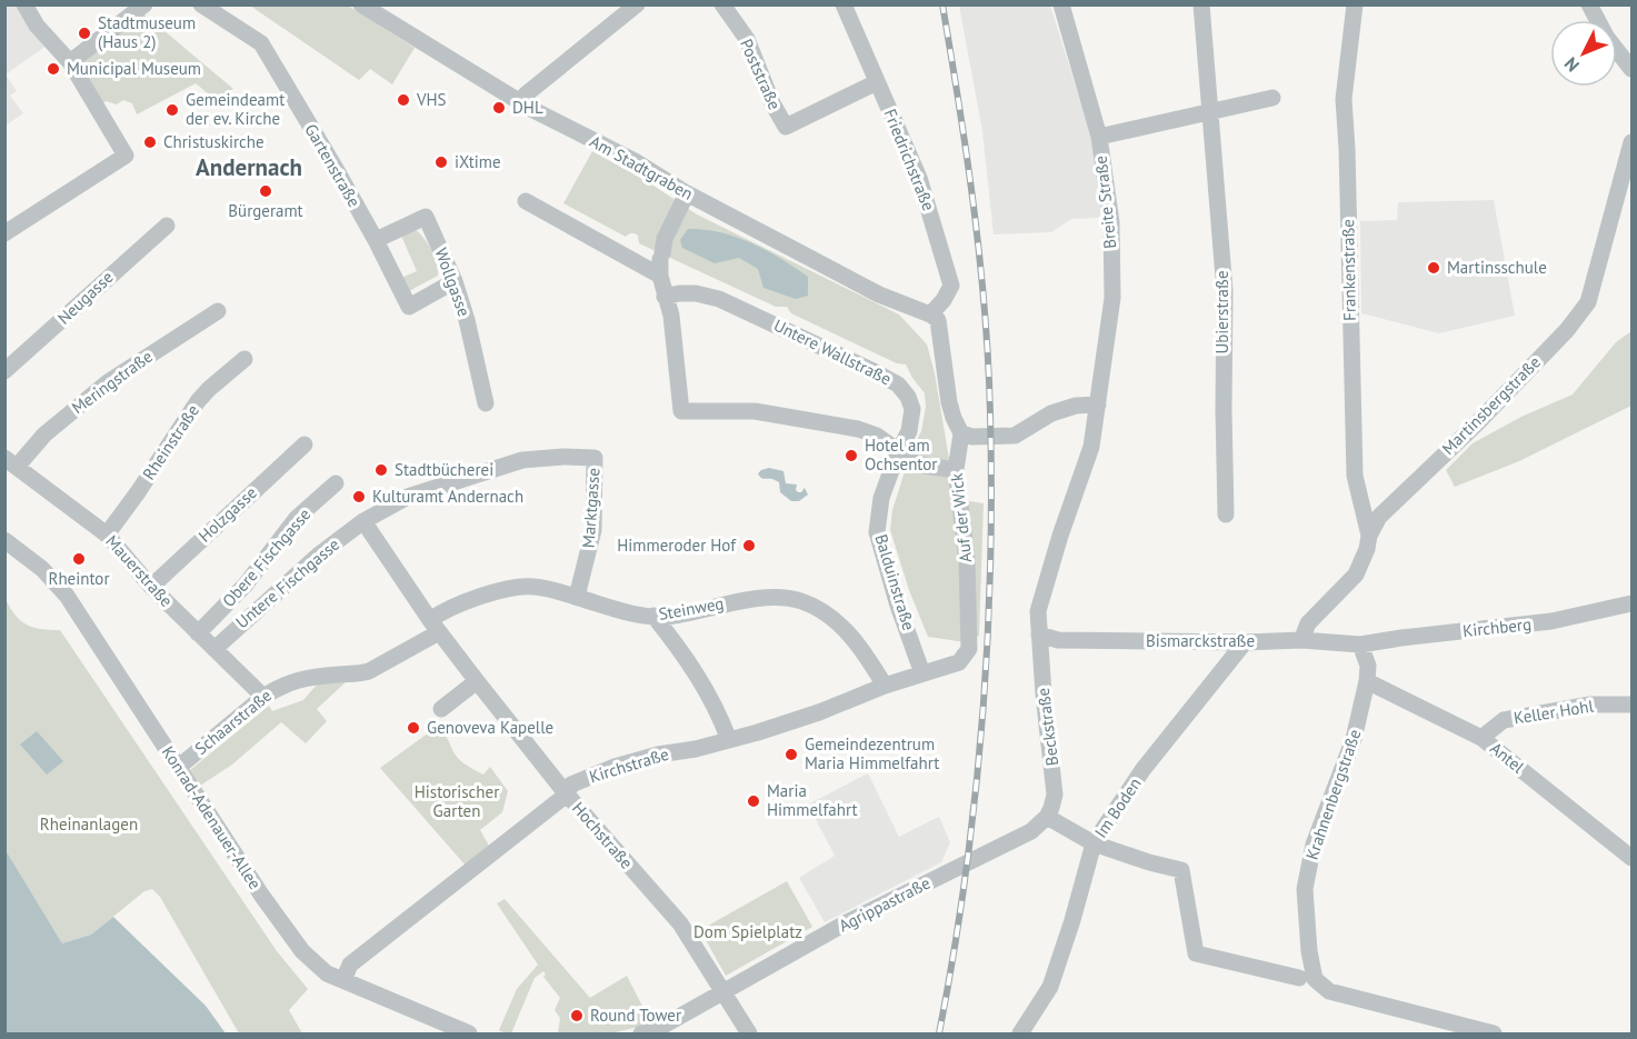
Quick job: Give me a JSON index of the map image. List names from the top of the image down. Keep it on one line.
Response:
{"streets":{"street":["Poststraße","Friedrichstraße","Gartenstraße","Am Stadtgraben","Breite Straße","Frankenstraße","Wollgasse","Neugasse","Ubierstraße","Untere Wallstraße","Meringstraße","Martinsbergstraße","Rheinstraße","Marktgasse","Holzgasse","Auf der Wick","Obere Fischgasse","Mauerstraße","Balduinstraße","Untere Fischgasse","Steinweg","Kirchberg","Bismarckstraße","Keller Hohl","Schaarstraße","Beckstraße","Antel","Kirchstraße","Krahnenbergstraße","Im Boden","Konrad-Adenauer-Allee","Hochstraße","Agrippastraße"]},"crossings":[["Poststraße","Friedrichstraße"],["Friedrichstraße","Am Stadtgraben"],["Gartenstraße","Wollgasse"],["Breite Straße","Bismarckstraße"],["Breite Straße","Beckstraße"],["Frankenstraße","Martinsbergstraße"],["Untere Wallstraße","Balduinstraße"],["Meringstraße","Mauerstraße"],["Martinsbergstraße","Bismarckstraße"],["Rheinstraße","Mauerstraße"],["Marktgasse","Untere Fischgasse"],["Marktgasse","Steinweg"],["Holzgasse","Mauerstraße"],["Auf der Wick","Kirchstraße"],["Obere Fischgasse","Mauerstraße"],["Mauerstraße","Untere Fischgasse"],["Mauerstraße","Schaarstraße"],["Balduinstraße","Kirchstraße"],["Untere Fischgasse","Hochstraße"],["Steinweg","Schaarstraße"],["Steinweg","Kirchstraße"],["Steinweg","Hochstraße"],["Kirchberg","Bismarckstraße"],["Kirchberg","Krahnenbergstraße"],["Bismarckstraße","Beckstraße"],["Bismarckstraße","Krahnenbergstraße"],["Bismarckstraße","Im Boden"],["Keller Hohl","Antel"],["Schaarstraße","Konrad-Adenauer-Allee"],["Schaarstraße","Hochstraße"],["Beckstraße","Agrippastraße"],["Antel","Krahnenbergstraße"],["Kirchstraße","Konrad-Adenauer-Allee"],["Kirchstraße","Hochstraße"],["Hochstraße","Agrippastraße"]],"districts":["Andernach"],"parks":["Historischer Garten","Rheinanlagen","Dom Spielplatz"],"places":["Stadtmuseum (Haus 2)","Municipal Museum","VHS","DHL","Gemeindeamt der ev. Kirche","Christuskirche","iXtime","Bürgeramt","Martinsschule","Hotel am Ochsentor","Stadtbücherei","Kulturamt Andernach","Himmeroder Hof","Rheintor","Genoveva Kapelle","Gemeindezentrum Maria Himmelfahrt","Maria Himmelfahrt","Round Tower"],"north":"bottom left"}
